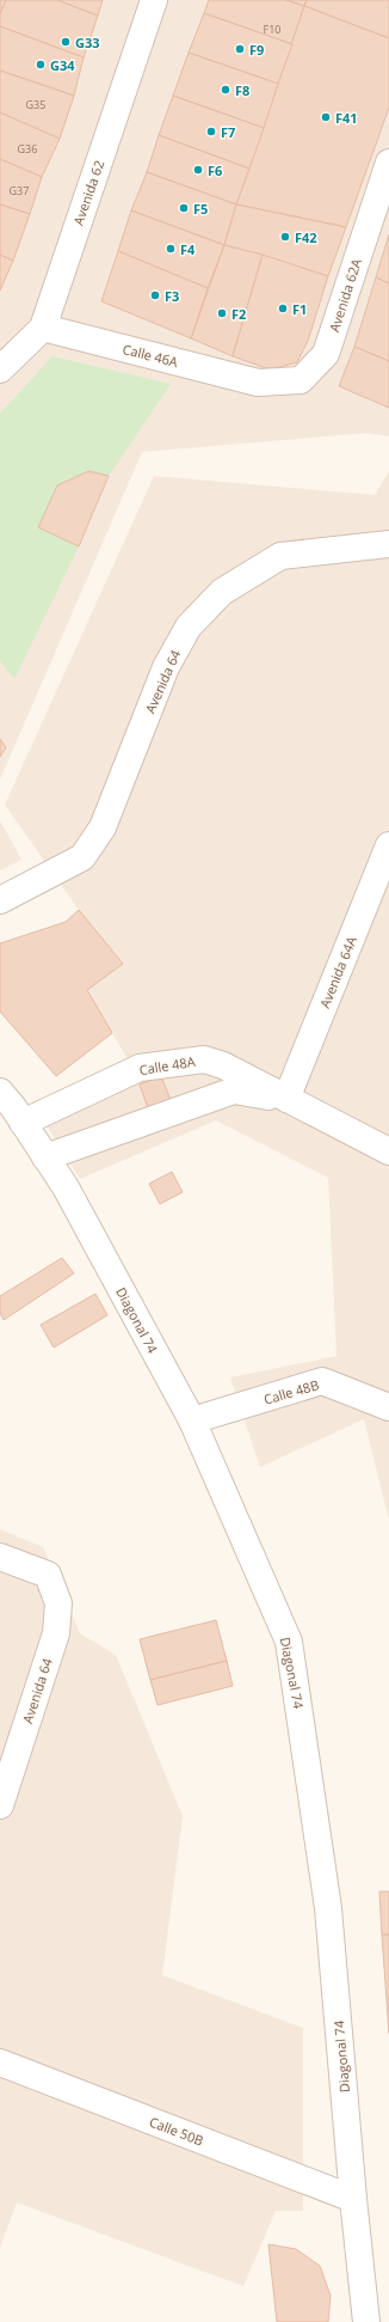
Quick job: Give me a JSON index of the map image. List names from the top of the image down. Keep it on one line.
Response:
{"streets":{"street":["Avenida 62","Avenida 62A","Calle 46A","Avenida 64","Avenida 64A","Calle 48A","Diagonal 74","Calle 48B","Calle 50B"]},"crossings":[["Avenida 62","Calle 46A"],["Avenida 62A","Calle 46A"],["Avenida 64A","Calle 48A"],["Calle 48A","Diagonal 74"],["Diagonal 74","Calle 48B"],["Diagonal 74","Calle 50B"]],"places":["G33","F9","G34","F8","F41","F7","F6","F5","F42","F4","F3","F1","F2"],"house_numbers":["F10","G35","G36","G37"]}
